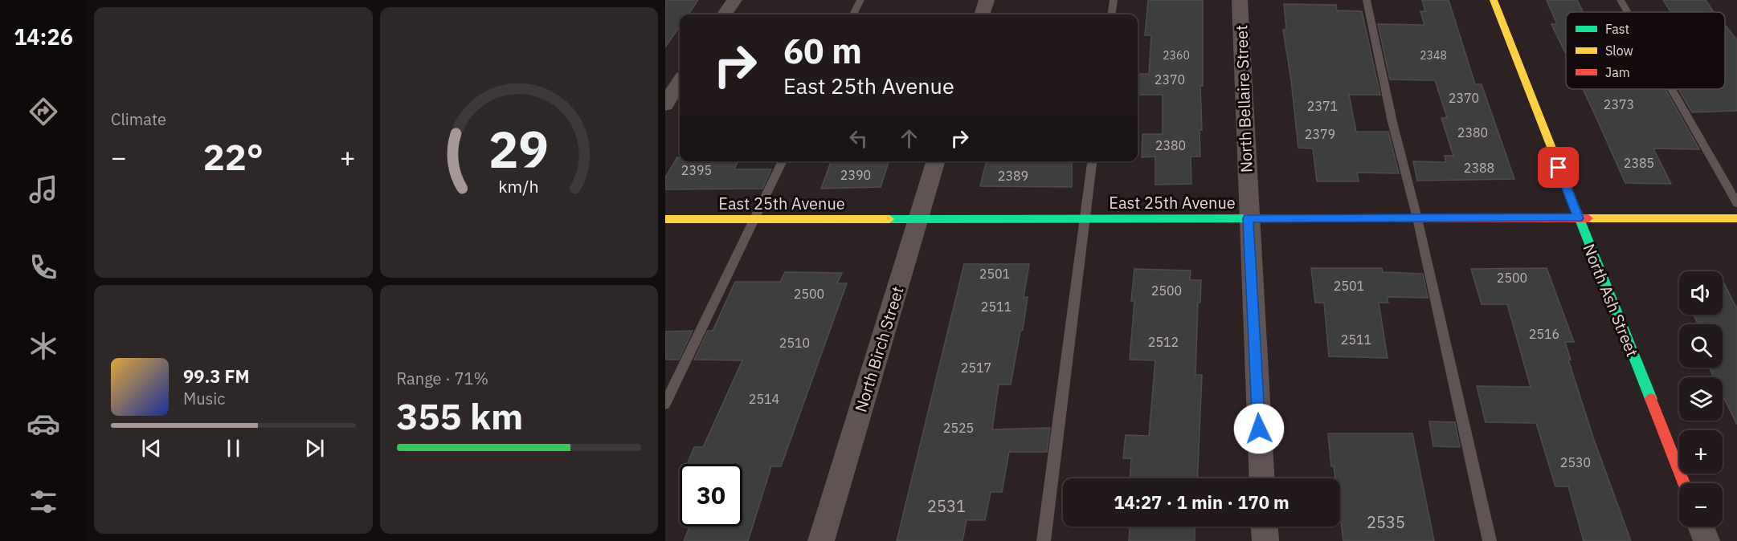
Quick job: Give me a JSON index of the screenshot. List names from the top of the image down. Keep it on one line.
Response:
{"streets":{"street":["North Bellaire Street","East 25th Avenue","North Ash Street","North Birch Street"]},"crossings":[["North Bellaire Street","East 25th Avenue"],["East 25th Avenue","North Ash Street"],["East 25th Avenue","North Birch Street"]],"house_numbers":["2360","2348","2370","2370","2373","2371","2380","2379","2380","2385","2388","2395","2390","2389","2501","2500","2501","2500","2500","2511","2516","2511","2512","2510","2517","2514","2525","2530","2531","2535"],"legend":["Fast","Slow","Jam"],"page":{"tabs":"14:26","tile":["Climate",["Range · 71%","355 km"]],"turn":["60 m","East 25th Avenue"],"heat":["−","22°","+"],"map_buttons":["+","−"],"song":["99.3 FM","Music"],"limit":"30","trip":"14:27 · 1 min · 170 m","gauge":["29","km/h"]}}
